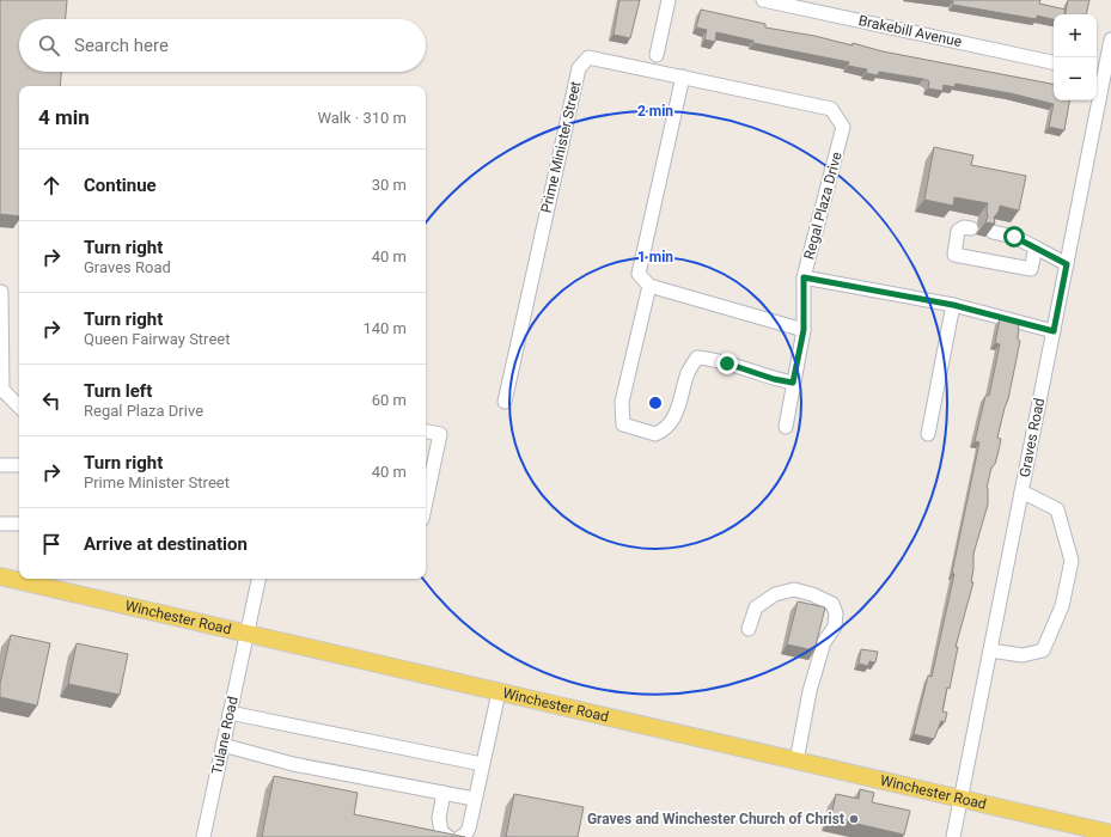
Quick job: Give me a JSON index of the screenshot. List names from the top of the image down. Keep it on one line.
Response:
{"streets":{"main road":["Winchester Road"],"street":["Brakebill Avenue","Prime Minister Street","Regal Plaza Drive","Graves Road","Tulane Road"]},"crossings":[["Prime Minister Street","Regal Plaza Drive"],["Graves Road","Winchester Road"],["Winchester Road","Tulane Road"]],"places":["Graves and Winchester Church of Christ"],"page":{"map_buttons":["+","−"],"search":"Search here","heading":["4 min","Walk · 310 m"],"list":[["Continue","30 m"],["Turn right","Graves Road","40 m"],["Turn right","Queen Fairway Street","140 m"],["Turn left","Regal Plaza Drive","60 m"],["Turn right","Prime Minister Street","40 m"],"Arrive at destination"]},"rings":["2 min","1 min"]}
